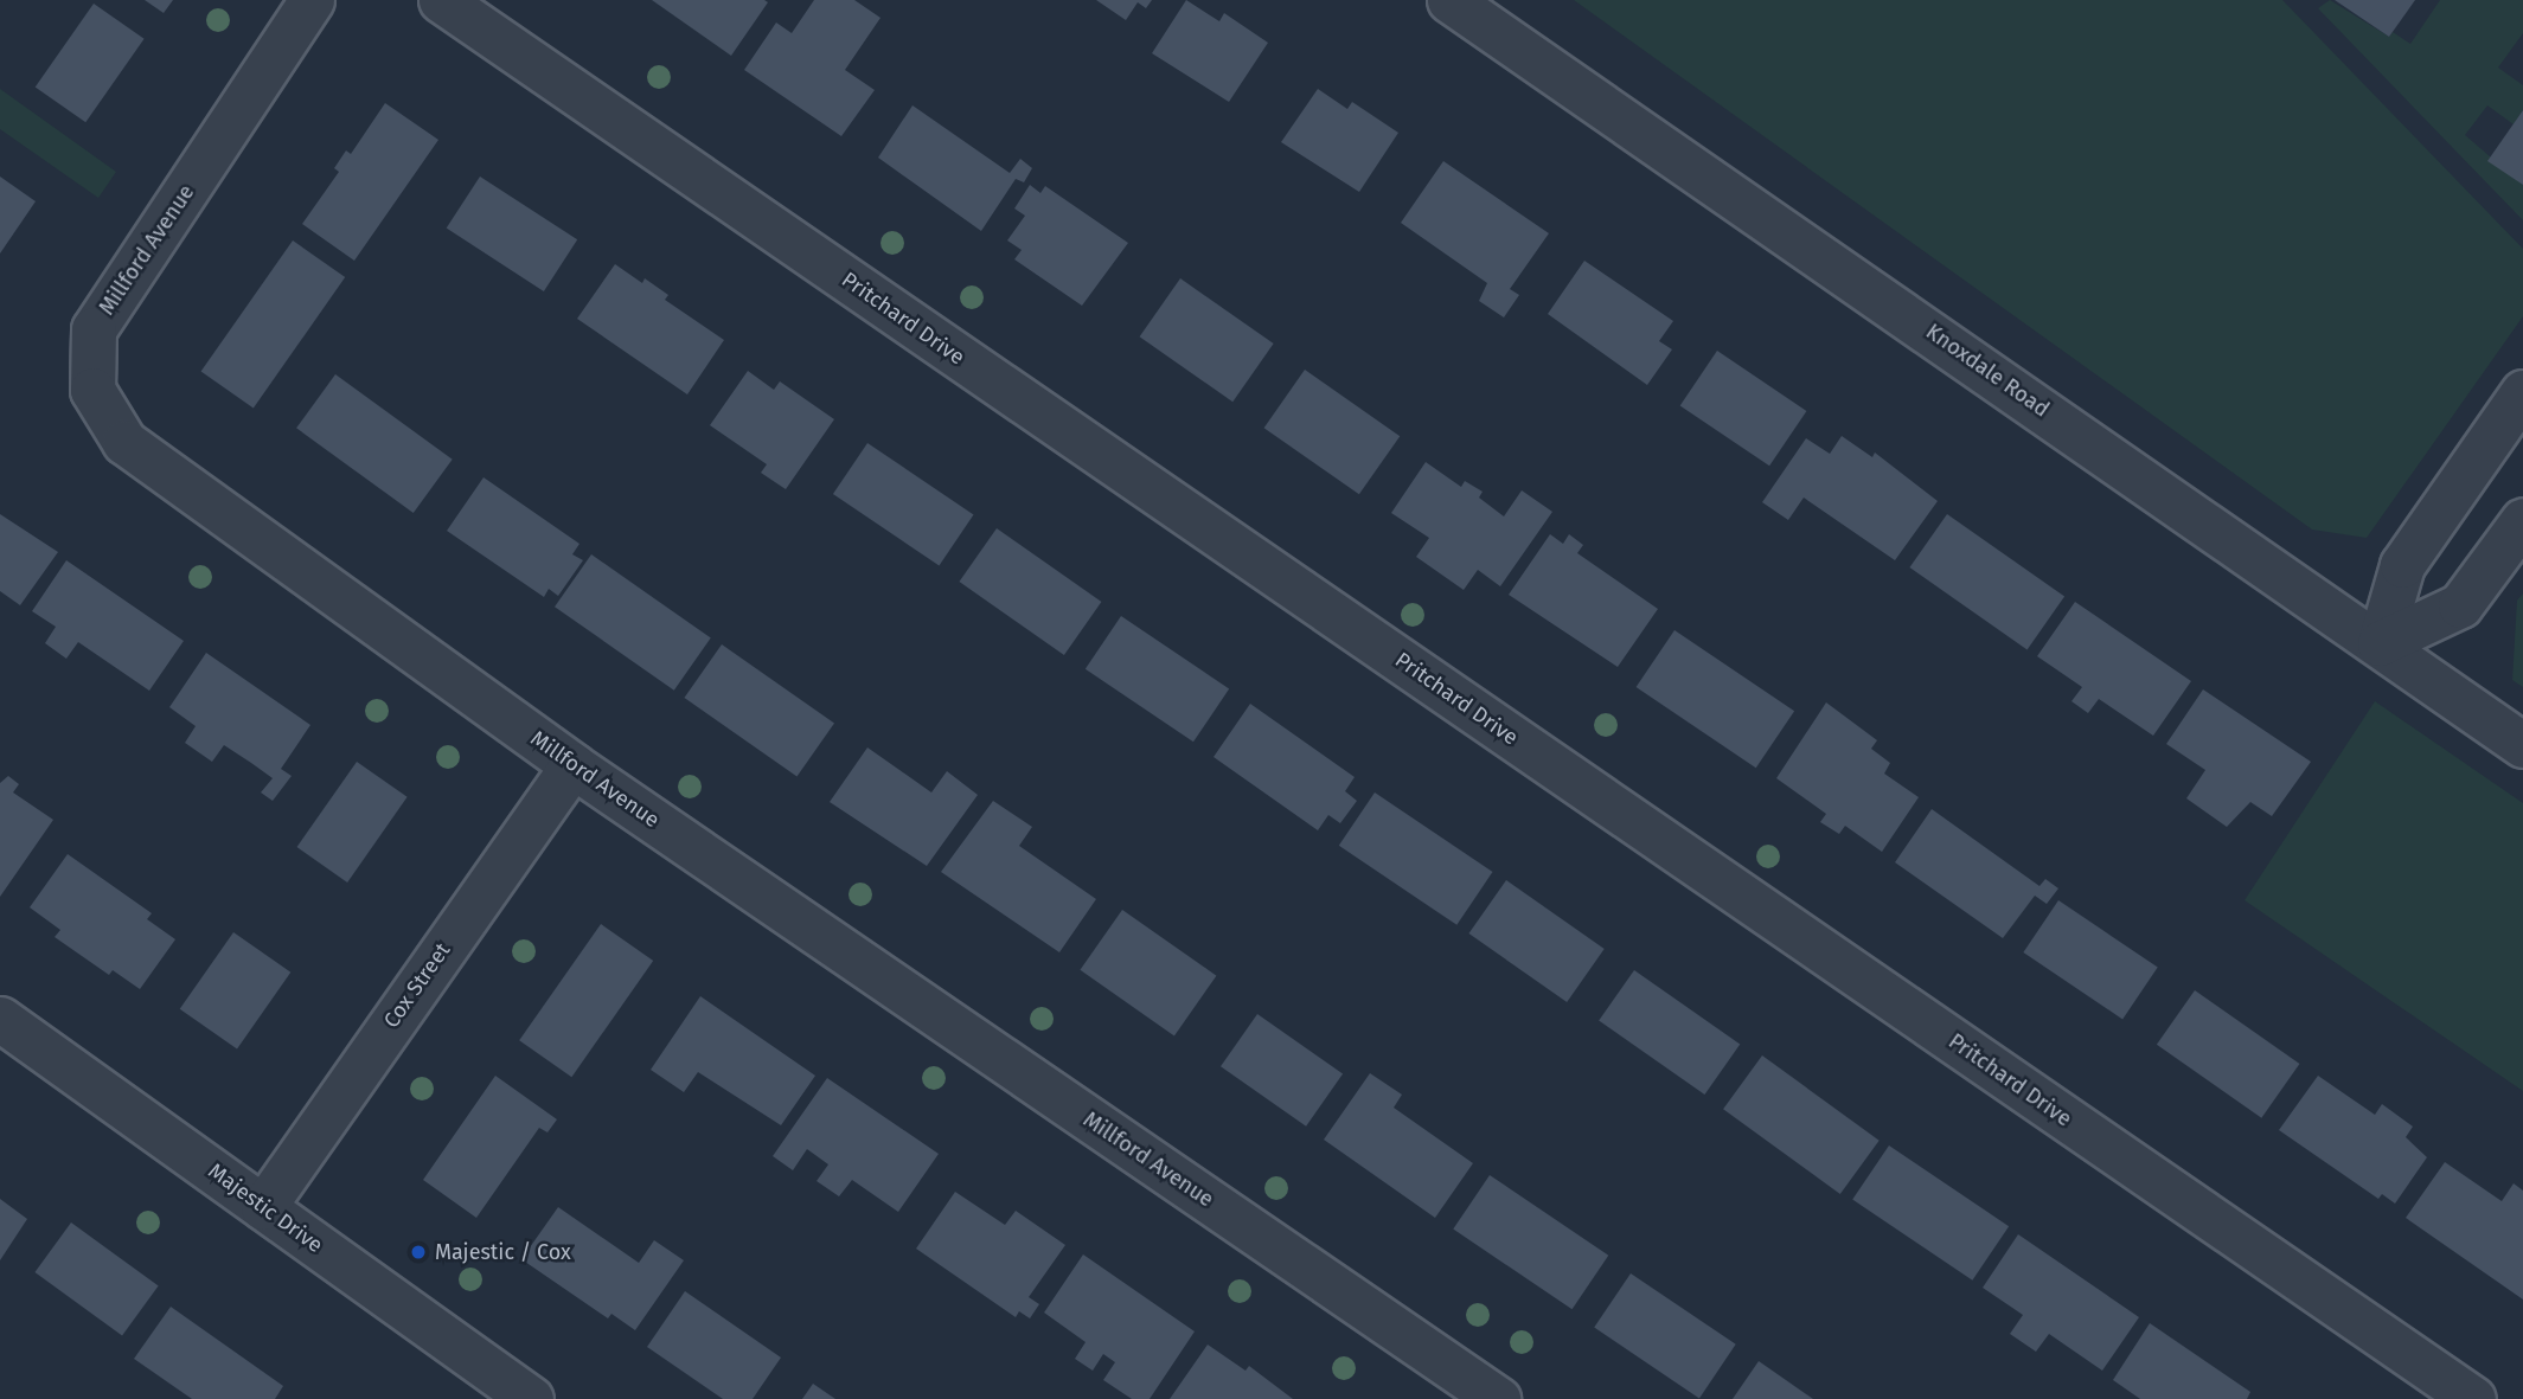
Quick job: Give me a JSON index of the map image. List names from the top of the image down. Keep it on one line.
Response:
{"streets":{"street":["Millford Avenue","Pritchard Drive","Knoxdale Road","Cox Street","Majestic Drive"]},"crossings":[["Millford Avenue","Cox Street"],["Cox Street","Majestic Drive"]],"places":["Majestic / Cox"]}
